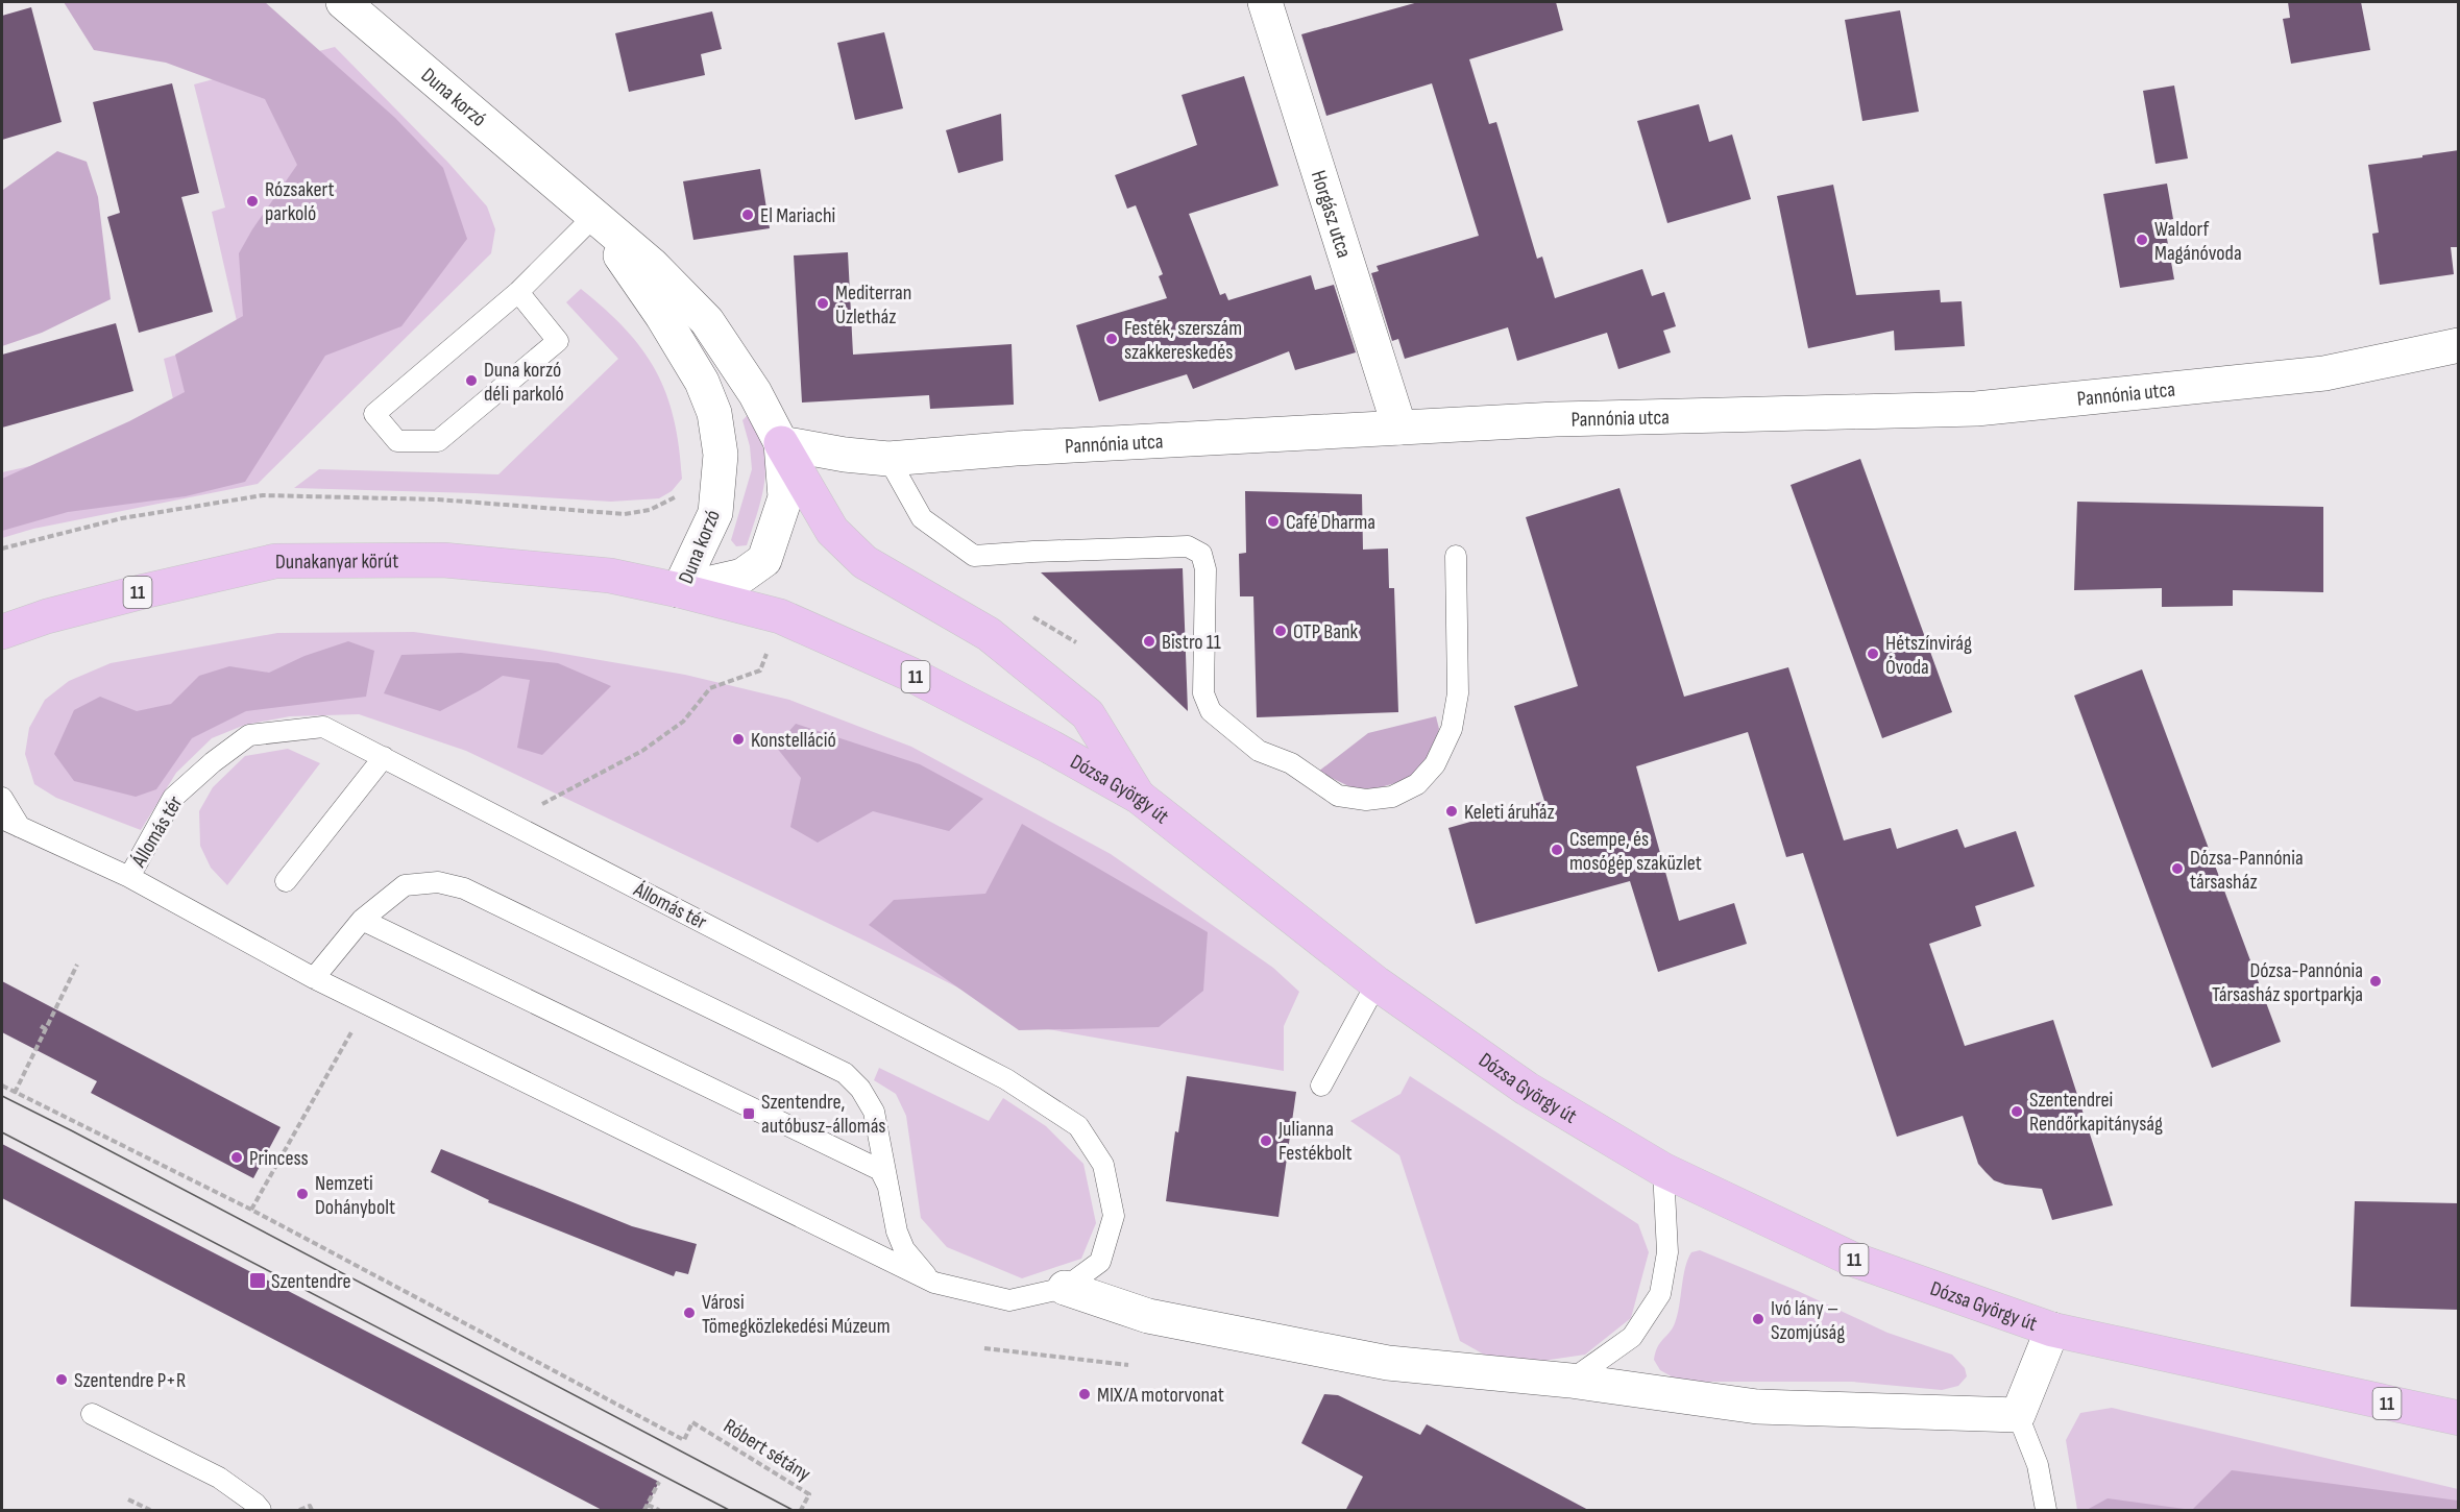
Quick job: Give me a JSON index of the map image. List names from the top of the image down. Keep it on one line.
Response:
{"streets":{"main road":["Dunakanyar körút","11","Dózsa György út"],"street":["Duna korzó","Horgász utca","Pannónia utca"],"lane":["Állomás tér"],"path":["Róbert sétány"]},"crossings":[["Duna korzó","Pannónia utca"],["Duna korzó","Dunakanyar körút"],["Duna korzó","Dózsa György út"],["Horgász utca","Pannónia utca"],["Dunakanyar körút","Dózsa György út"]],"places":{"other":["Rózsakert parkoló","El Mariachi","Waldorf Magánóvoda","Mediterran Üzletház","Festék, szerszám szakkereskedés","Duna korzó déli parkoló","Café Dharma","OTP Bank","Bistro 11","Hétszínvirág Óvoda","Konstelláció","Keleti áruház","Csempe, és mosógép szaküzlet","Dózsa-Pannónia társasház","Dózsa-Pannónia Társasház sportparkja","Szentendrei Rendőrkapitányság","Julianna Festékbolt","Princess","Nemzeti Dohánybolt","Városi Tömegközlekedési Múzeum","Ivó lány – Szomjúság","Szentendre P+R","MIX/A motorvonat"],"transit":["Szentendre, autóbusz-állomás","Szentendre"]}}
